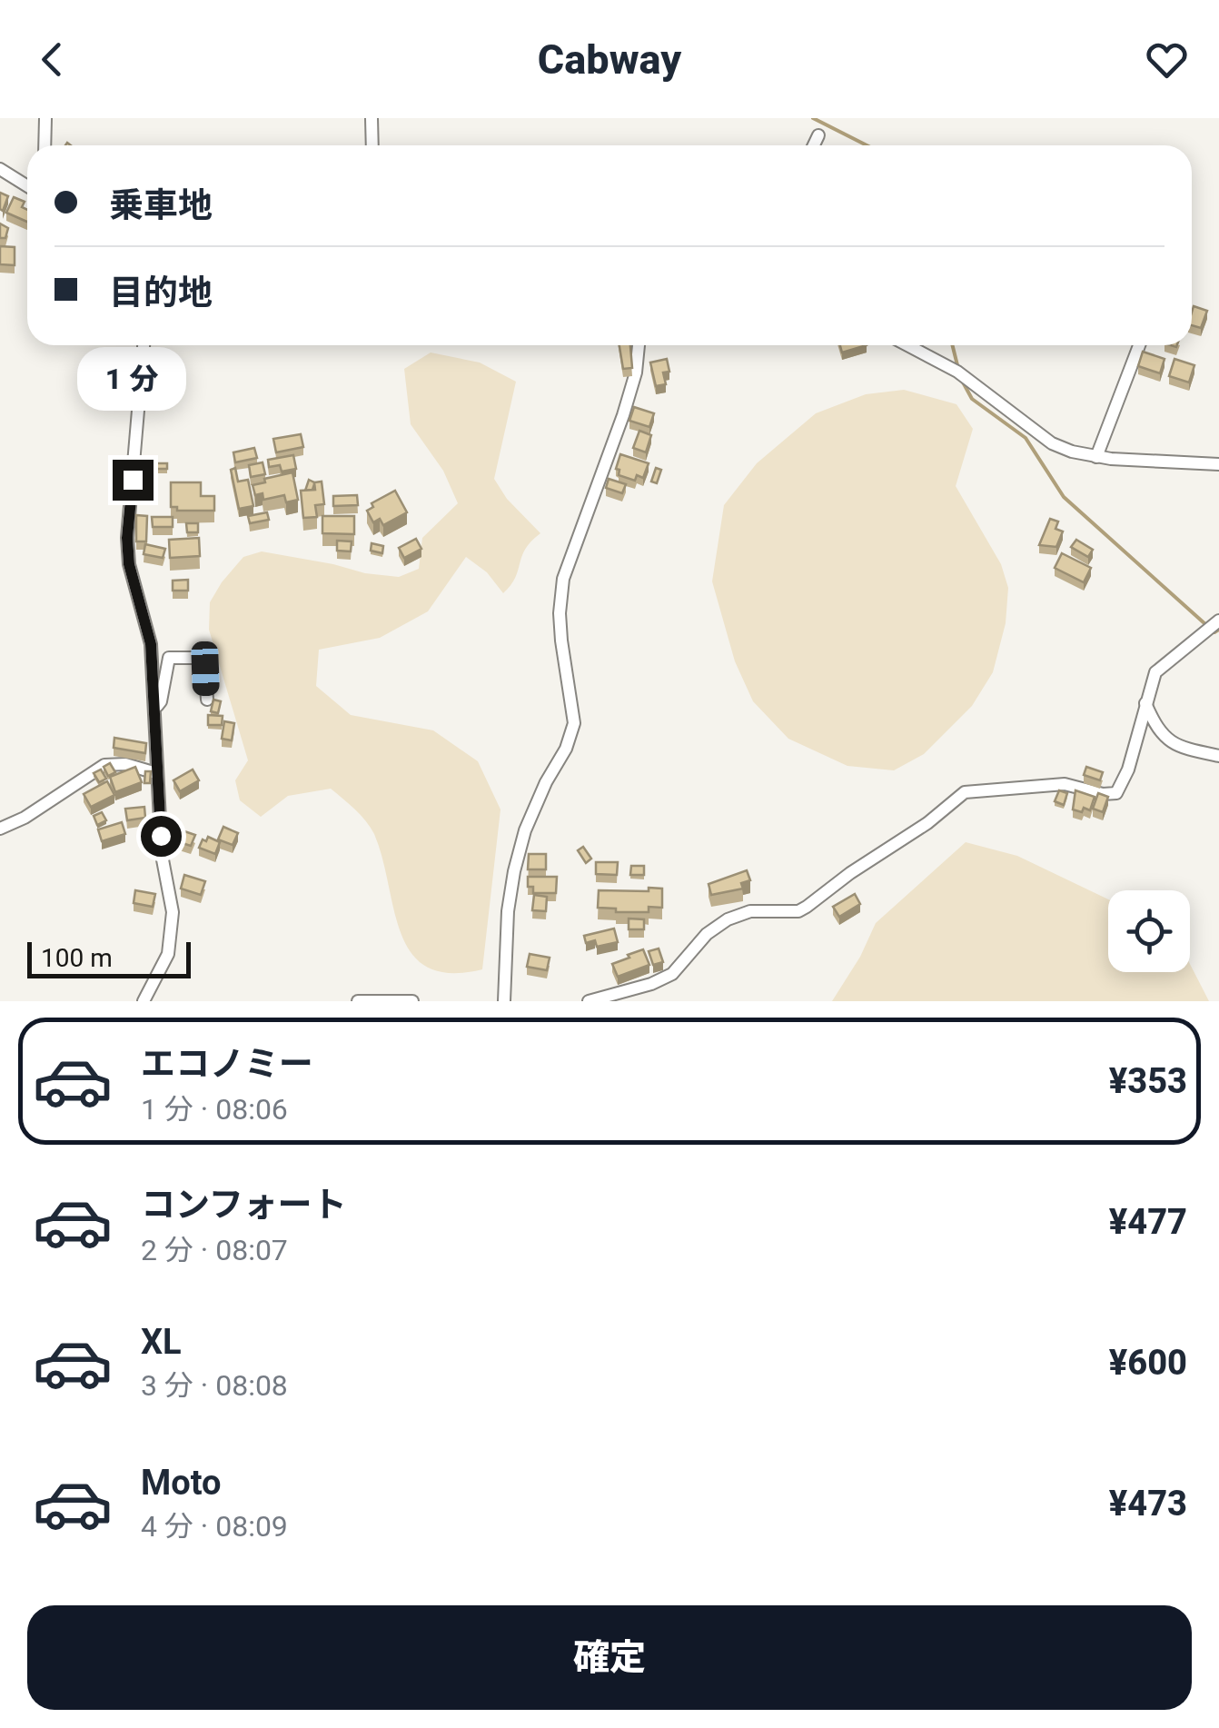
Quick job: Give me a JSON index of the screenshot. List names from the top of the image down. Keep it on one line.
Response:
{"scale_bar":"100 m","page":{"header":"Cabway","banner":["乗車地","目的地"],"bubble":"1 分","scale":"100 m","list":[{"name":"エコノミー","note":"1 分 · 08:06","value":"¥353"},{"name":"コンフォート","note":"2 分 · 08:07","value":"¥477"},{"name":"XL","note":"3 分 · 08:08","value":"¥600"},{"name":"Moto","note":"4 分 · 08:09","value":"¥473"}],"buttons":"確定"}}
